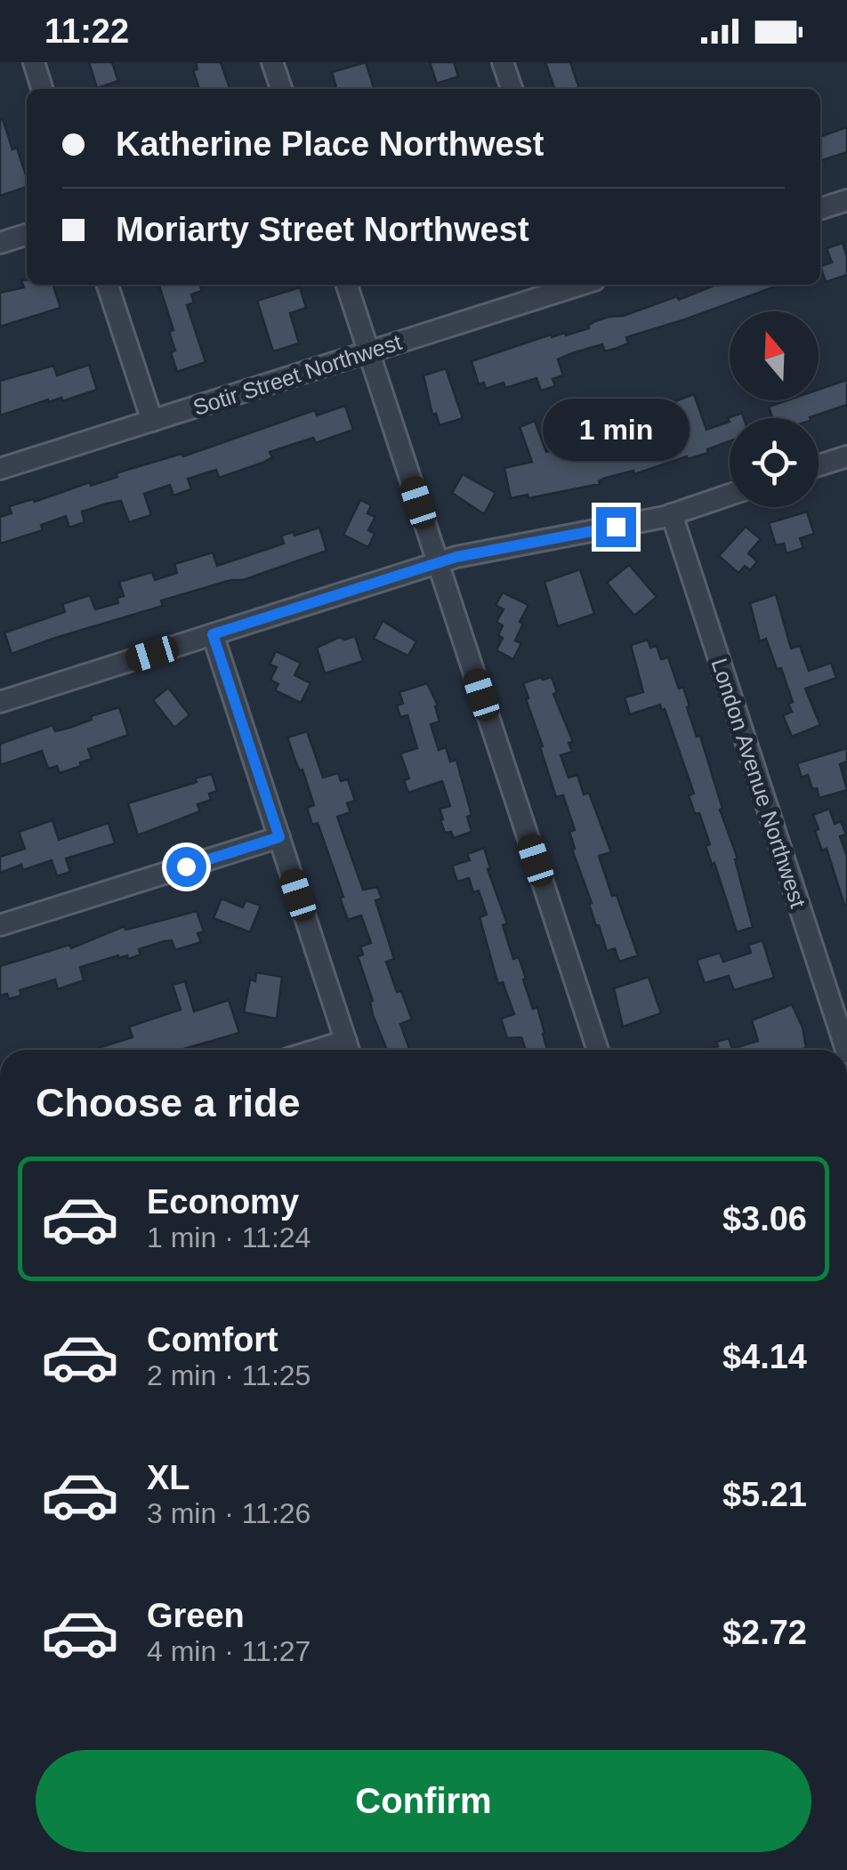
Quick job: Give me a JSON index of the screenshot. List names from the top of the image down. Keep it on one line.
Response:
{"streets":{"street":["Sotir Street Northwest","London Avenue Northwest"]},"north":"top","page":{"status":"11:22","banner":["Katherine Place Northwest","Moriarty Street Northwest"],"bubble":"1 min","heading":"Choose a ride","list":[{"name":"Economy","note":"1 min · 11:24","value":"$3.06"},{"name":"Comfort","note":"2 min · 11:25","value":"$4.14"},{"name":"XL","note":"3 min · 11:26","value":"$5.21"},{"name":"Green","note":"4 min · 11:27","value":"$2.72"}],"buttons":"Confirm"}}
